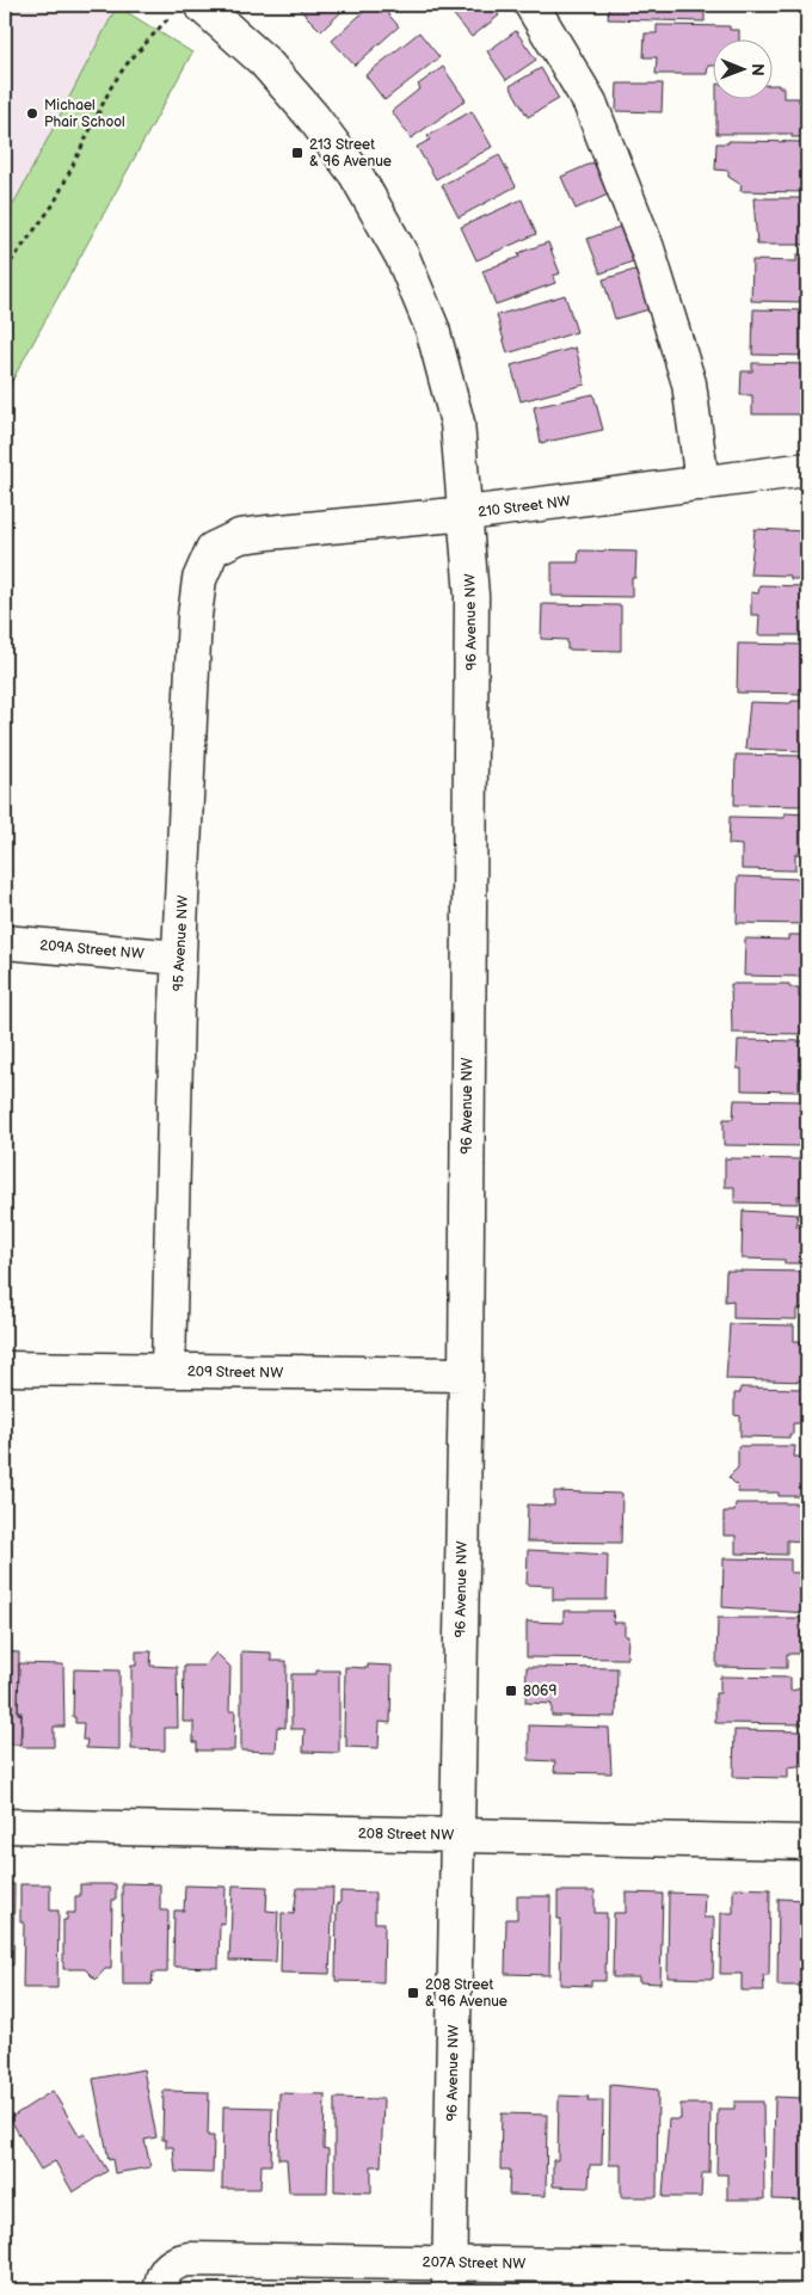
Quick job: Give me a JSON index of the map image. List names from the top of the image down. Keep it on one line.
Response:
{"streets":{"street":["210 Street NW","96 Avenue NW","95 Avenue NW","209A Street NW","209 Street NW","208 Street NW","207A Street NW"]},"crossings":[["210 Street NW","96 Avenue NW"],["210 Street NW","95 Avenue NW"],["96 Avenue NW","209 Street NW"],["96 Avenue NW","208 Street NW"],["96 Avenue NW","207A Street NW"],["95 Avenue NW","209A Street NW"],["95 Avenue NW","209 Street NW"]],"places":{"other":["Michael Phair School"],"transit":["213 Street & 96 Avenue","8069","208 Street & 96 Avenue"]},"north":"right"}
